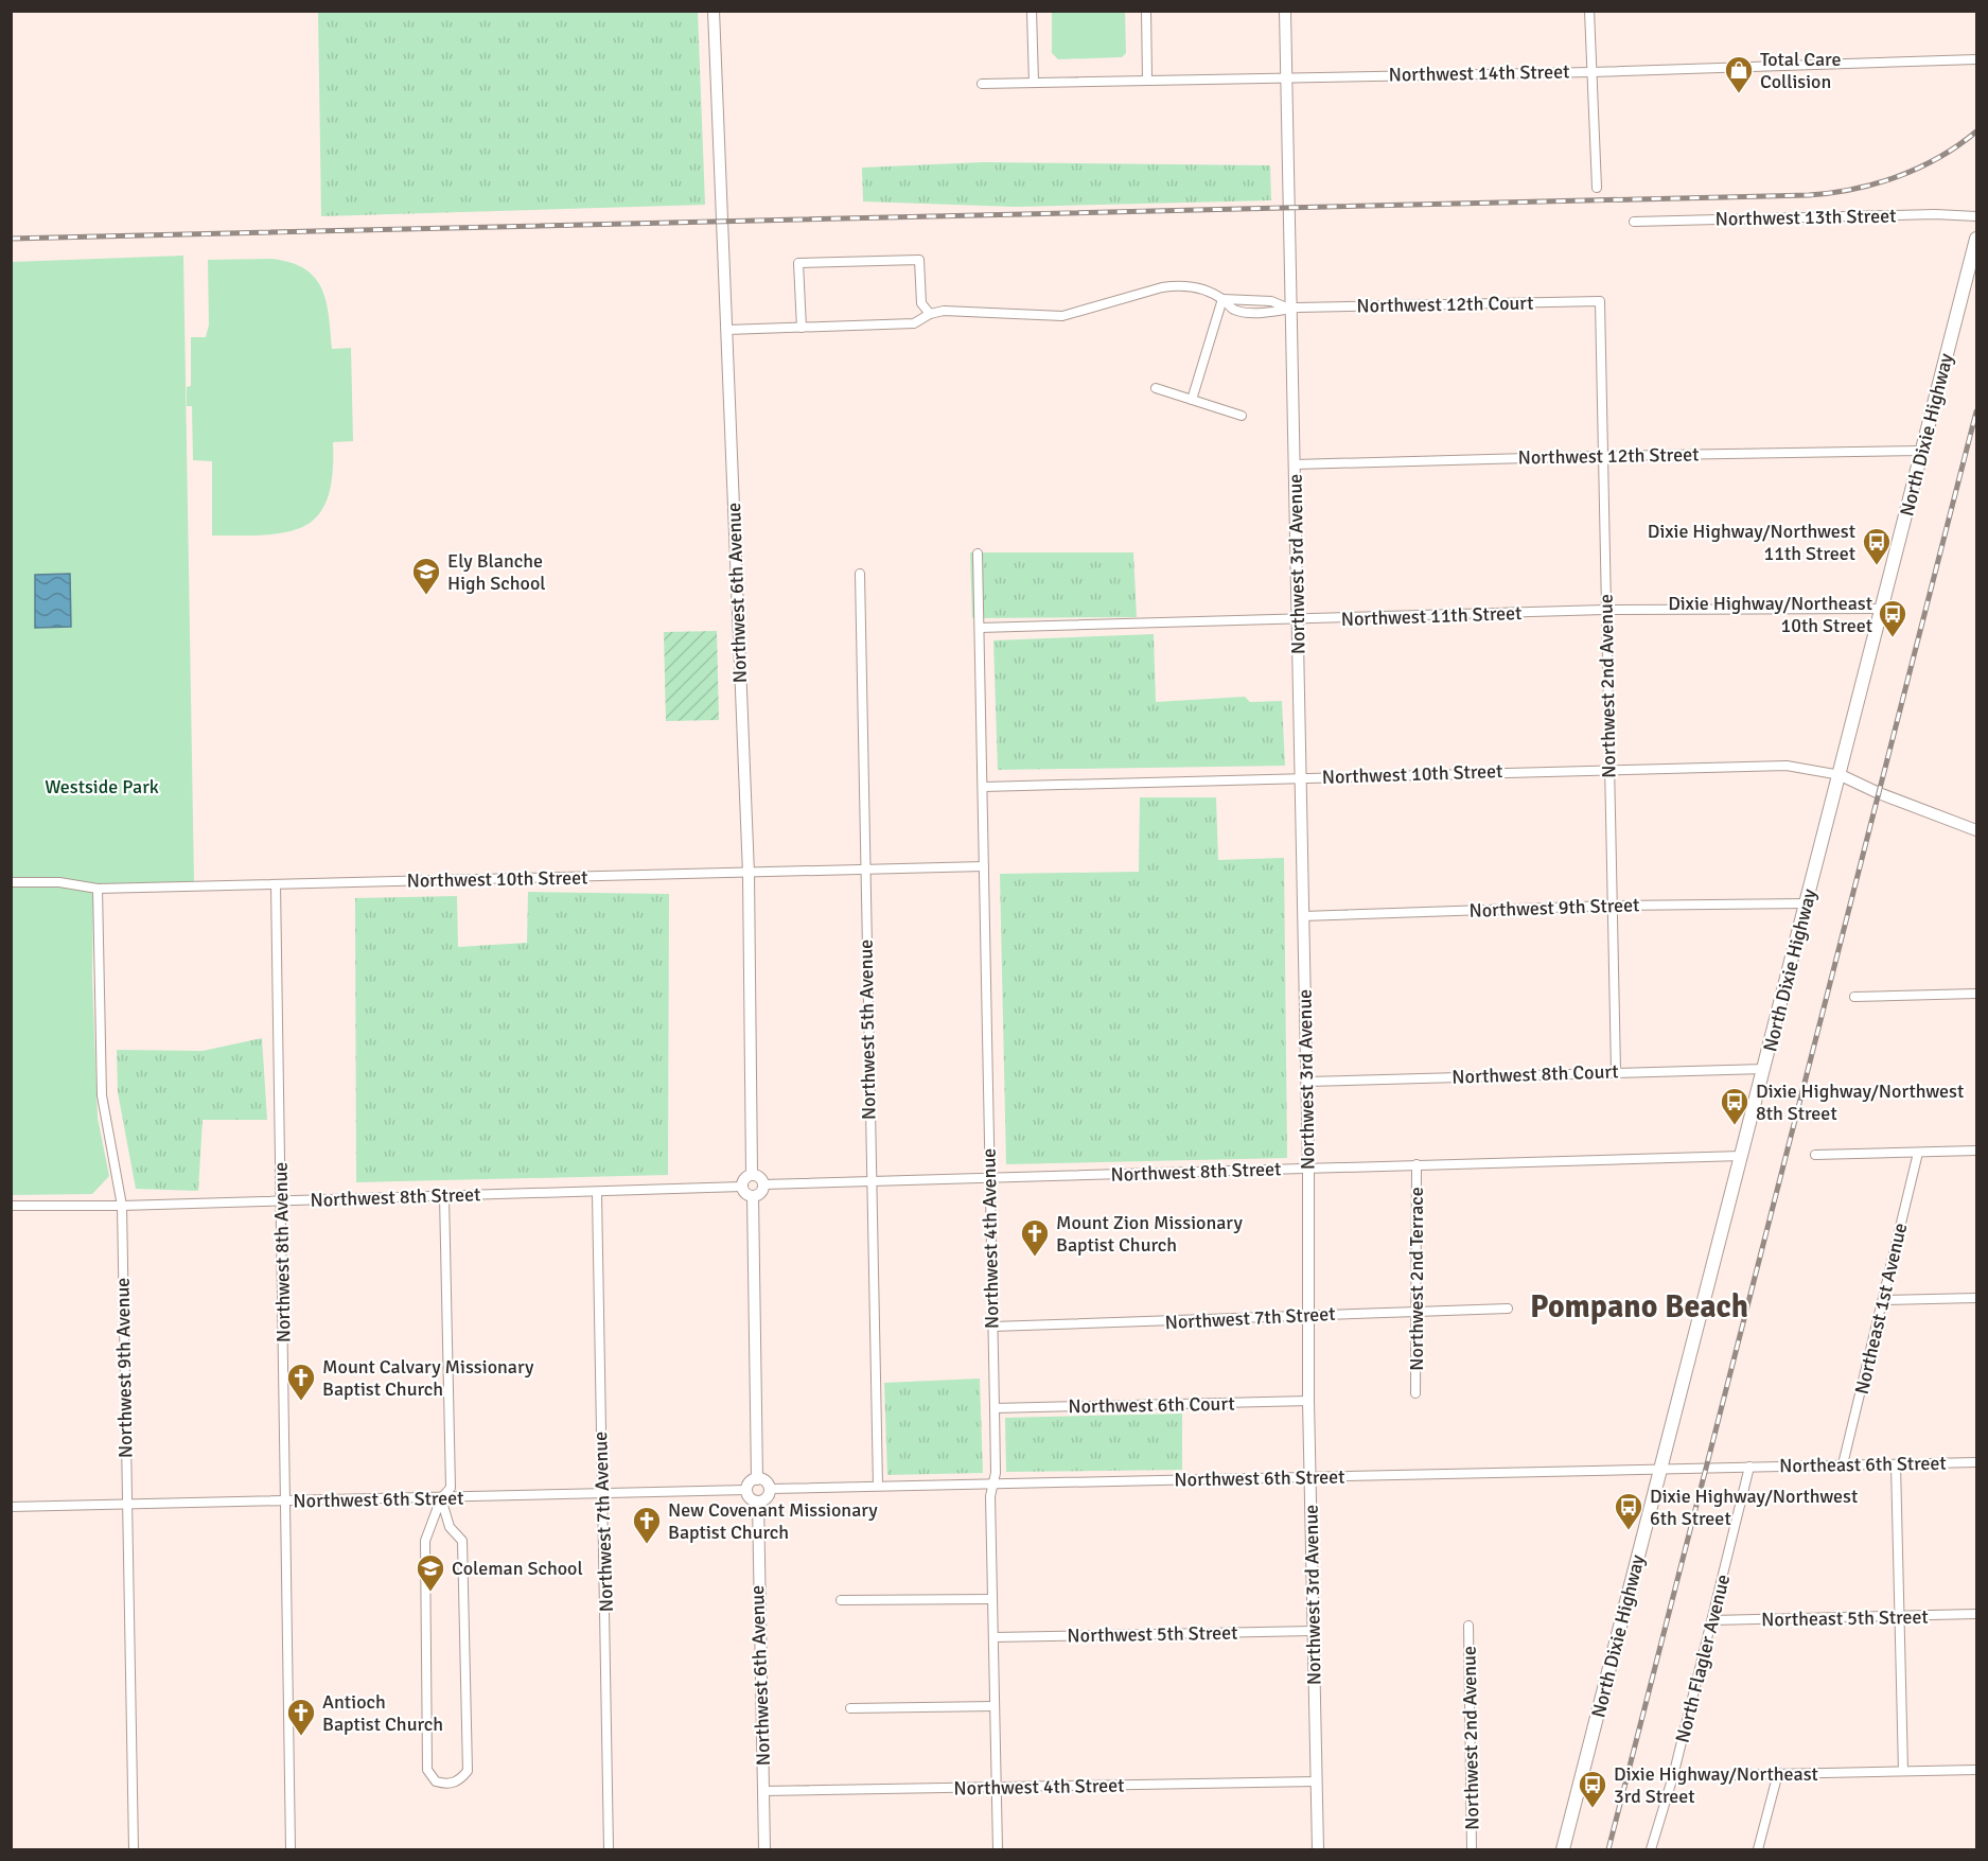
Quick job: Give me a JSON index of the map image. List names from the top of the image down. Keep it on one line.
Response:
{"streets":{"main road":["North Dixie Highway"],"street":["Northwest 14th Street","Northwest 13th Street","Northwest 12th Court","Northwest 12th Street","Northwest 3rd Avenue","Northwest 6th Avenue","Northwest 11th Street","Northwest 2nd Avenue","Northwest 10th Street","Northwest 9th Street","Northwest 5th Avenue","Northwest 8th Court","Northwest 8th Street","Northwest 4th Avenue","Northwest 8th Avenue","Northwest 2nd Terrace","Northeast 1st Avenue","Northwest 7th Street","Northwest 9th Avenue","Northwest 6th Court","Northeast 6th Street","Northwest 6th Street","Northwest 7th Avenue","Northeast 5th Street","Northwest 5th Street","North Flagler Avenue","Northwest 4th Street"]},"crossings":[["Northwest 14th Street","Northwest 3rd Avenue"],["Northwest 12th Court","Northwest 3rd Avenue"],["Northwest 12th Court","Northwest 2nd Avenue"],["North Dixie Highway","Northwest 12th Street"],["North Dixie Highway","Northwest 11th Street"],["North Dixie Highway","Northwest 10th Street"],["North Dixie Highway","Northwest 9th Street"],["North Dixie Highway","Northwest 8th Court"],["North Dixie Highway","Northwest 8th Street"],["North Dixie Highway","Northwest 6th Street"],["Northwest 12th Street","Northwest 3rd Avenue"],["Northwest 12th Street","Northwest 2nd Avenue"],["Northwest 3rd Avenue","Northwest 11th Street"],["Northwest 3rd Avenue","Northwest 10th Street"],["Northwest 3rd Avenue","Northwest 9th Street"],["Northwest 3rd Avenue","Northwest 8th Court"],["Northwest 3rd Avenue","Northwest 8th Street"],["Northwest 3rd Avenue","Northwest 7th Street"],["Northwest 3rd Avenue","Northwest 6th Court"],["Northwest 3rd Avenue","Northwest 6th Street"],["Northwest 3rd Avenue","Northwest 5th Street"],["Northwest 3rd Avenue","Northwest 4th Street"],["Northwest 6th Avenue","Northwest 10th Street"],["Northwest 6th Avenue","Northwest 8th Street"],["Northwest 6th Avenue","Northwest 6th Street"],["Northwest 6th Avenue","Northwest 4th Street"],["Northwest 11th Street","Northwest 2nd Avenue"],["Northwest 11th Street","Northwest 4th Avenue"],["Northwest 2nd Avenue","Northwest 10th Street"],["Northwest 2nd Avenue","Northwest 9th Street"],["Northwest 2nd Avenue","Northwest 8th Court"],["Northwest 10th Street","Northwest 5th Avenue"],["Northwest 10th Street","Northwest 4th Avenue"],["Northwest 10th Street","Northwest 8th Avenue"],["Northwest 10th Street","Northwest 9th Avenue"],["Northwest 5th Avenue","Northwest 8th Street"],["Northwest 5th Avenue","Northwest 6th Street"],["Northwest 8th Street","Northwest 4th Avenue"],["Northwest 8th Street","Northwest 8th Avenue"],["Northwest 8th Street","Northwest 2nd Terrace"],["Northwest 8th Street","Northwest 9th Avenue"],["Northwest 8th Street","Northwest 7th Avenue"],["Northwest 4th Avenue","Northwest 7th Street"],["Northwest 4th Avenue","Northwest 6th Court"],["Northwest 4th Avenue","Northwest 6th Street"],["Northwest 4th Avenue","Northwest 5th Street"],["Northwest 4th Avenue","Northwest 4th Street"],["Northwest 8th Avenue","Northwest 6th Street"],["Northwest 2nd Terrace","Northwest 7th Street"],["Northeast 1st Avenue","Northeast 6th Street"],["Northwest 9th Avenue","Northwest 6th Street"],["Northeast 6th Street","Northwest 6th Street"],["Northeast 6th Street","North Flagler Avenue"],["Northwest 6th Street","Northwest 7th Avenue"],["Northwest 6th Street","North Flagler Avenue"],["Northeast 5th Street","North Flagler Avenue"]],"districts":["Pompano Beach"],"parks":["Westside Park"],"places":{"shop":["Total Care Collision"],"bus stop":["Dixie Highway/Northwest 11th Street","Dixie Highway/Northeast 10th Street","Dixie Highway/Northwest 8th Street","Dixie Highway/Northwest 6th Street","Dixie Highway/Northeast 3rd Street"],"school or university":["Ely Blanche High School","Coleman School"],"church":["Mount Zion Missionary Baptist Church","Mount Calvary Missionary Baptist Church","New Covenant Missionary Baptist Church","Antioch Baptist Church"]}}
